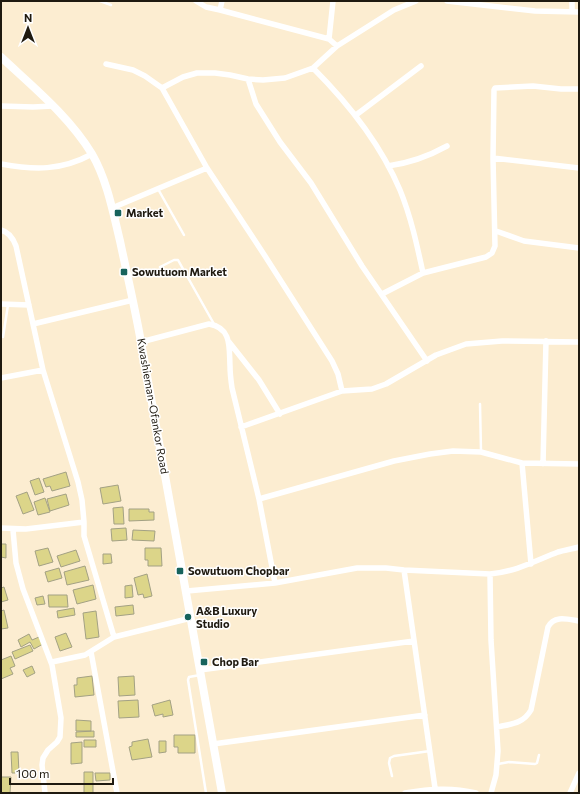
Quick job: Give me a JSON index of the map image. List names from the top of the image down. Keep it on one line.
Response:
{"streets":{"main road":["Kwashieman-Ofankor Road"]},"places":{"transit":["Market","Sowutuom Market","Sowutuom Chopbar","Chop Bar"],"other":["A&B Luxury Studio"]},"scale_bar":"100 m","north":"top"}
